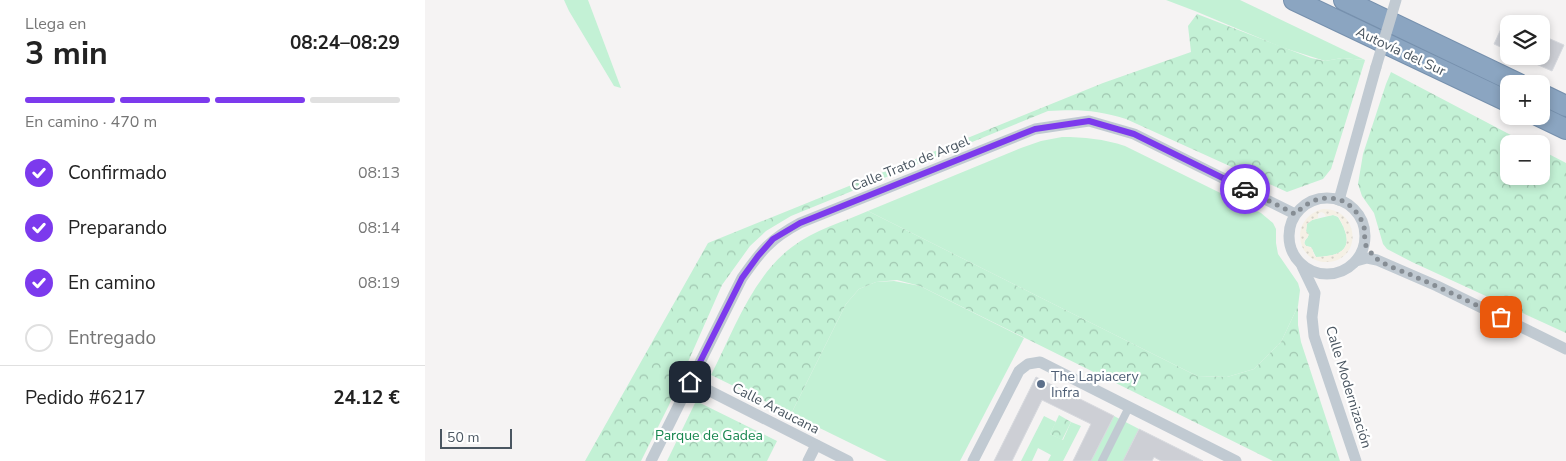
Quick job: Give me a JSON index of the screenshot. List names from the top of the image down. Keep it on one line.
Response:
{"streets":{"highway":["Autovía del Sur"],"street":["Calle Trato de Argel","Calle Modernización","Calle Araucana"]},"crossings":[["Calle Trato de Argel","Calle Araucana"]],"parks":["Parque de Gadea"],"places":["The Lapiacery Infra"],"scale_bar":"50 m","page":{"heading":["3 min","Llega en","08:24–08:29"],"panel":["Pedido #6217","24.12 €"],"map_buttons":["+","−"],"bar":"En camino · 470 m","list":[["Confirmado","08:13"],["Preparando","08:14"],["En camino","08:19"],"Entregado"],"scale":"50 m"}}
